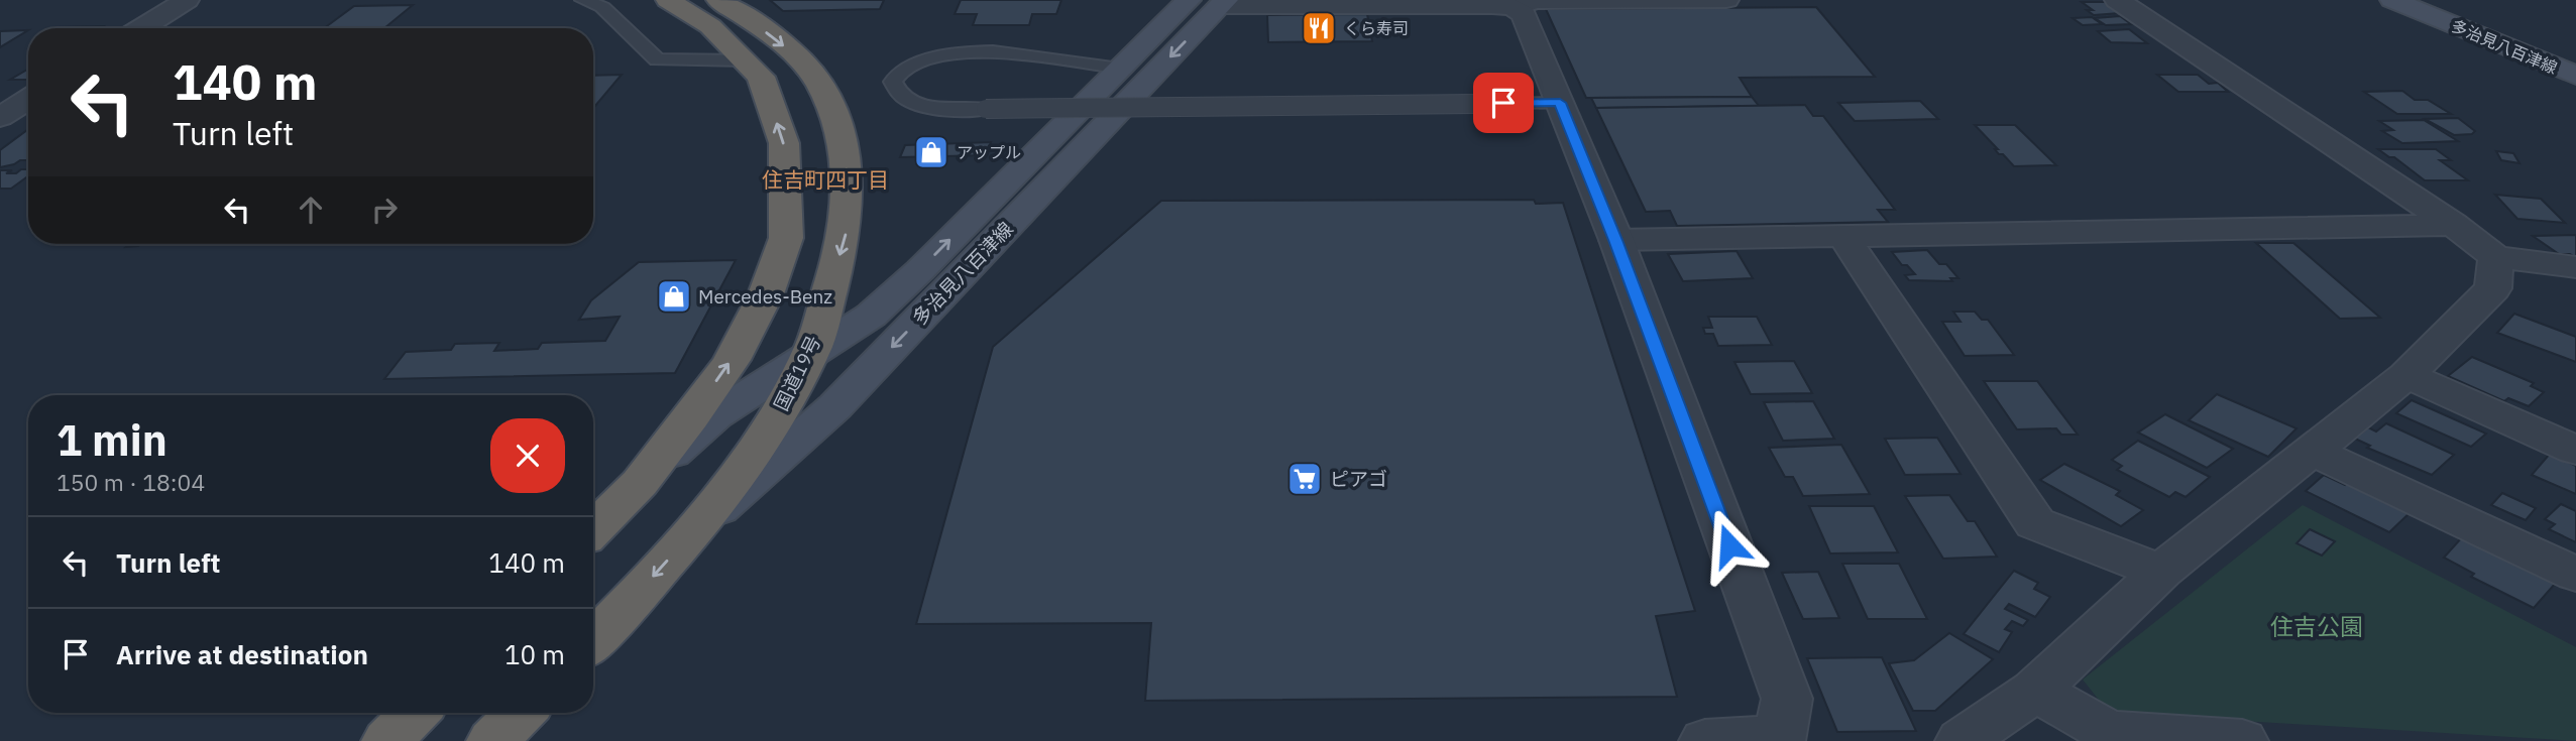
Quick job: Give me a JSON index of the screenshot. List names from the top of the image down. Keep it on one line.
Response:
{"streets":{"highway":["国道19号"],"main road":["多治見八百津線"]},"crossings":[["多治見八百津線","国道19号"]],"one_way":["国道19号"],"districts":["住吉町四丁目"],"parks":["住吉公園"],"places":{"restaurant":["くら寿司"],"shop":["アップル","Mercedes-Benz"],"supermarket":["ピアゴ"]},"page":{"turn":["140 m","Turn left"],"heading":["1 min","150 m · 18:04"],"list":[{"name":"Turn left","value":"140 m"},{"name":"Arrive at destination","value":"10 m"}]}}
